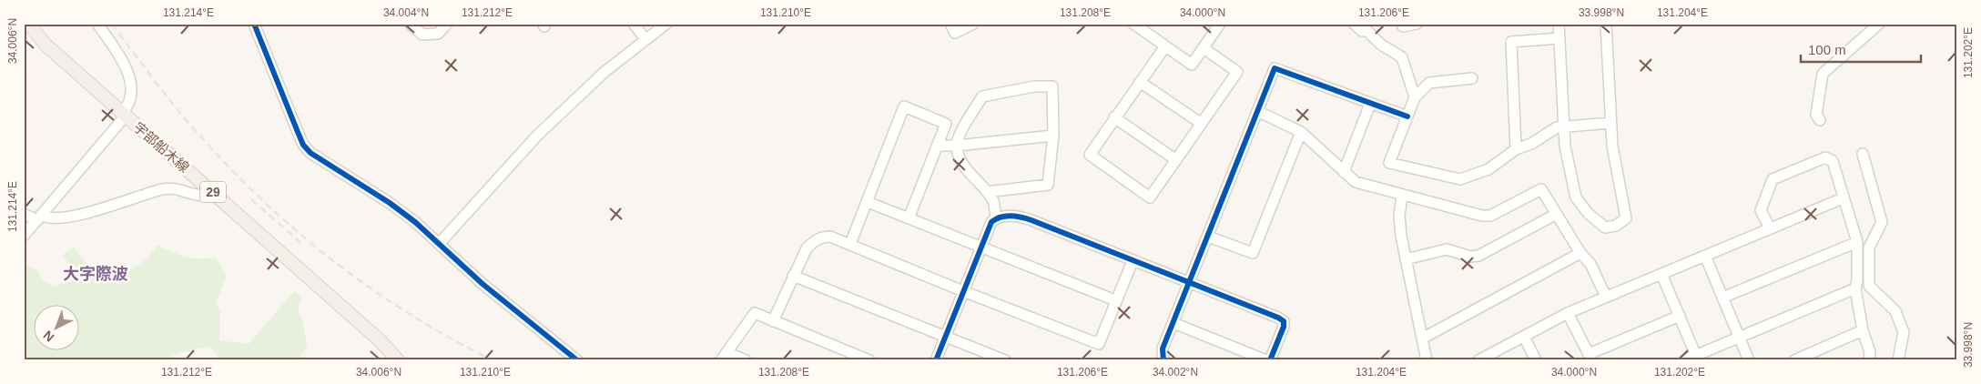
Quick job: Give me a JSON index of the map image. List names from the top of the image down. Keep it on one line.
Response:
{"streets":{"main road":["宇部船木線","29"]},"districts":["大字際波"],"scale_bar":"100 m","north":"bottom left","coordinates":["131.214°E","34.004°N","131.212°E","131.210°E","131.208°E","34.000°N","131.206°E","33.998°N","131.204°E","34.006°N","131.202°E","34.002°N"]}
